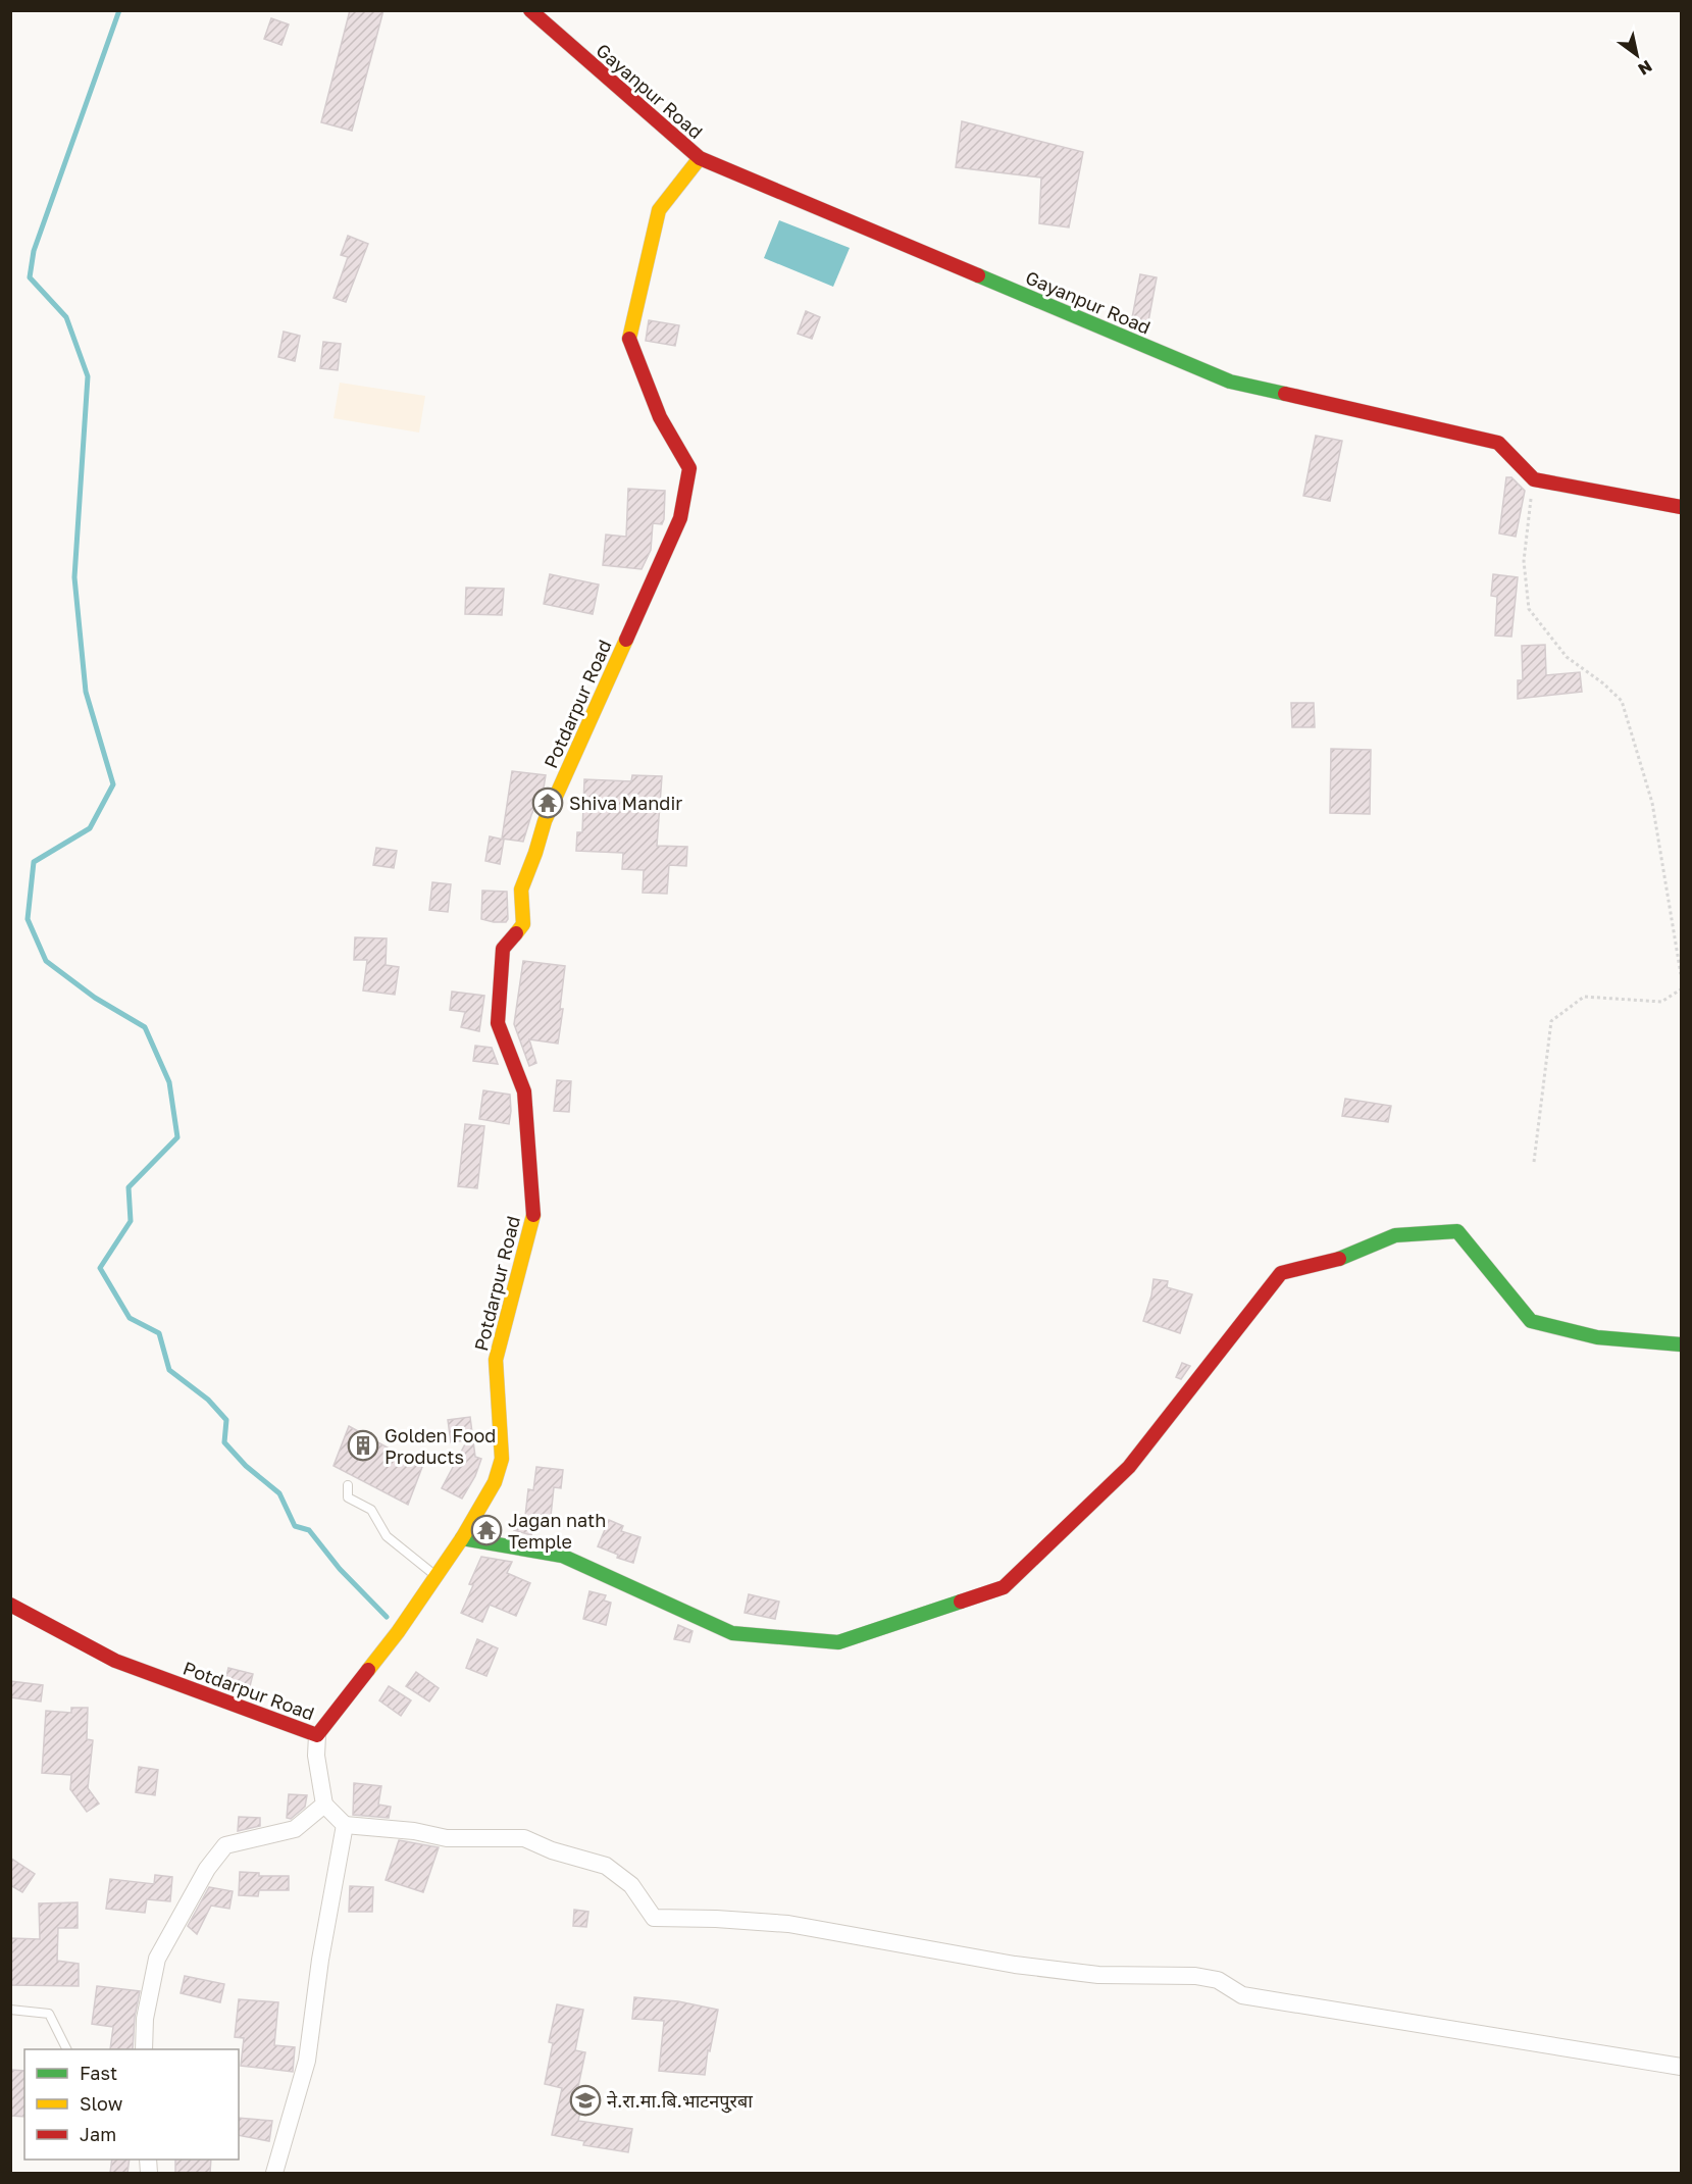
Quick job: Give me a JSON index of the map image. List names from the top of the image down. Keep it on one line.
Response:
{"streets":{"street":["Gayanpur Road","Potdarpur Road"]},"crossings":[["Gayanpur Road","Potdarpur Road"]],"places":{"temple":["Shiva Mandir","Jagan nath Temple"],"building":["Golden Food Products"],"school or university":["ने.रा.मा.बि.भाटनपु्रबा"]},"legend":["Fast","Slow","Jam"],"north":"bottom right"}
